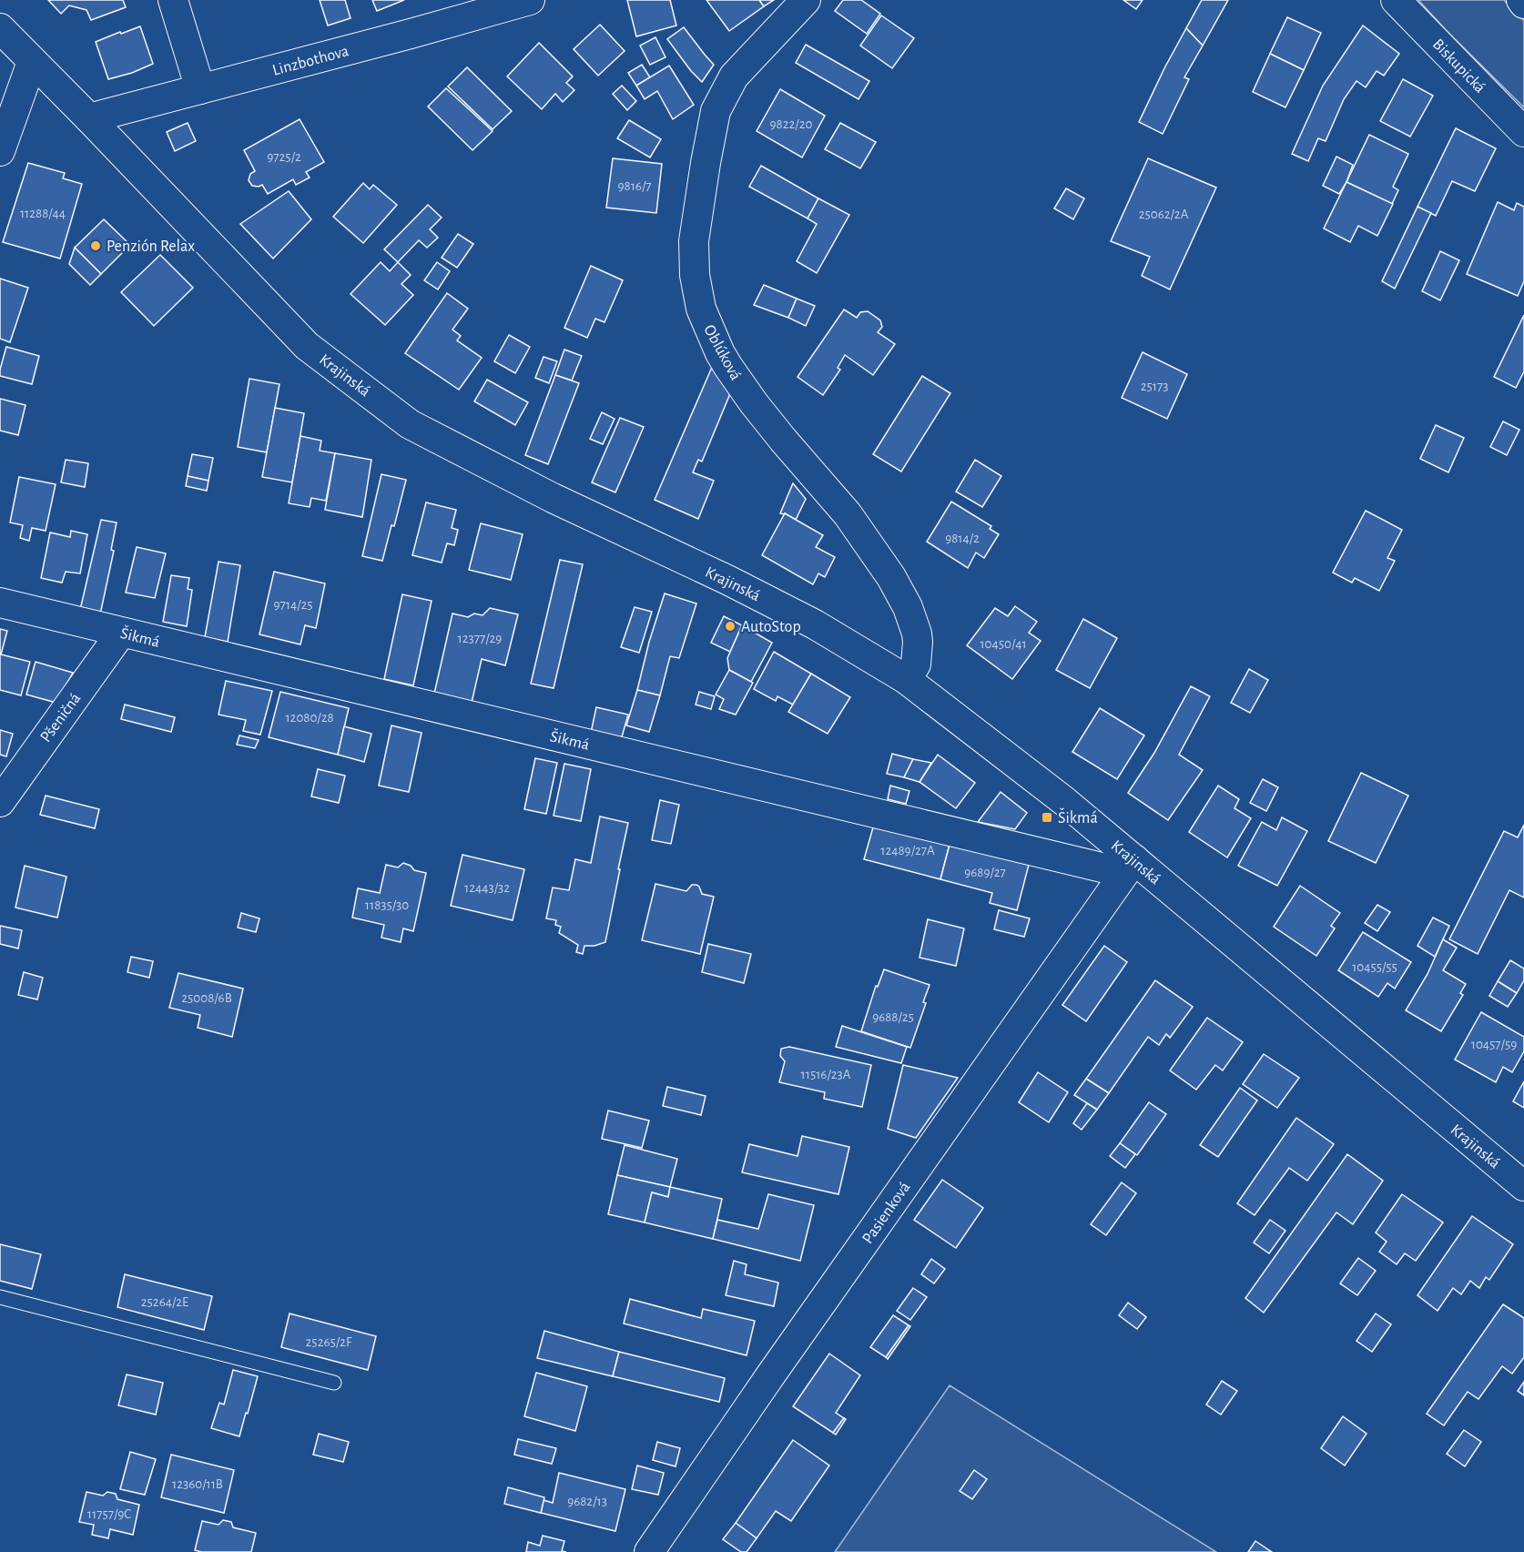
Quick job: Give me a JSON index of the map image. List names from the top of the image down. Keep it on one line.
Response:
{"streets":{"street":["Linzbothova","Biskupická","Oblúková","Krajinská","Šikmá","Pšeničná","Pasienková"]},"crossings":[["Linzbothova","Krajinská"],["Oblúková","Krajinská"],["Krajinská","Šikmá"],["Krajinská","Pasienková"],["Šikmá","Pšeničná"],["Šikmá","Pasienková"]],"places":{"other":["Penzión Relax","AutoStop"],"transit":["Šikmá"]},"house_numbers":["9822/20","9725/2","9816/7","11288/44","25062/2A","25173","9814/2","9714/25","12377/29","10450/41","12080/28","12489/27A","9689/27","12443/32","11835/30","10455/55","25008/6B","9688/25","10457/59","11516/23A","25264/2E","25265/2F","12360/11B","9682/13","11757/9C"]}
